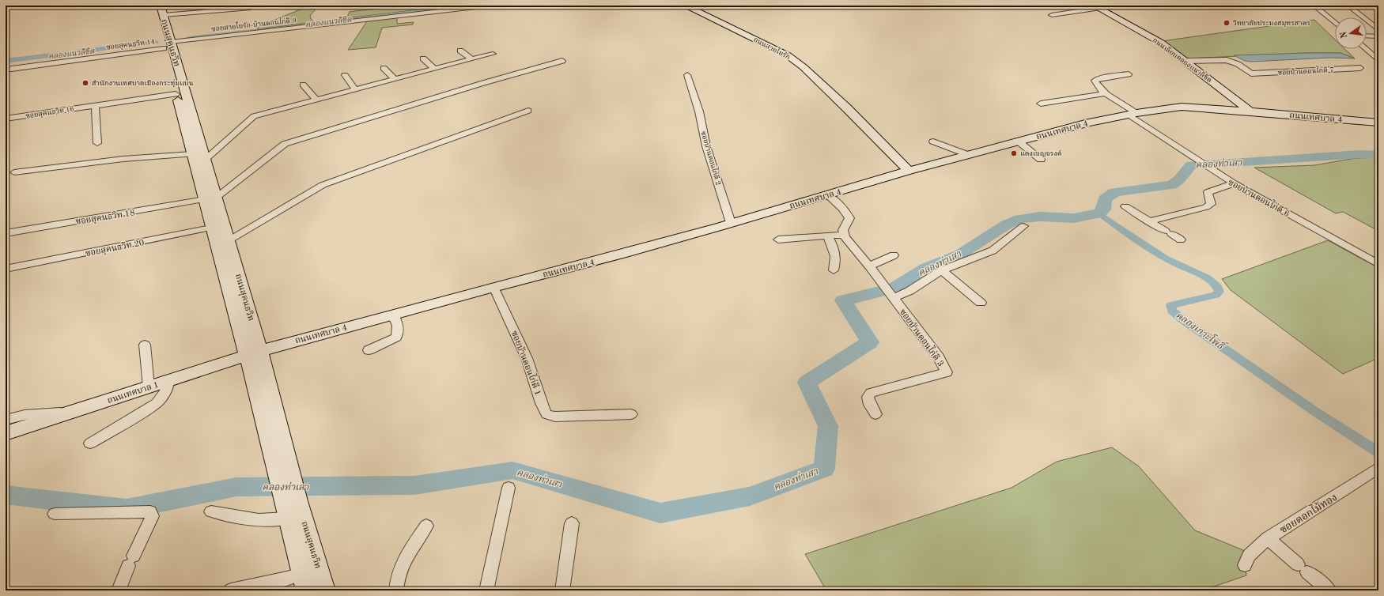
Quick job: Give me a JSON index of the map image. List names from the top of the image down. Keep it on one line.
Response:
{"streets":{"street":["ซอยสายใยรัก-บ้านดอนไก่ดี 9","ถนนสุคนธวิท","ซอยสุคนธวิท 14","ถนนสายใยรัก","ถนนเลียบคลองแนวลิขิต","ซอยบ้านดอนไก่ดี 7","ซอยสุคนธวิท 16","ถนนเทศบาล 4","ซอยบัานดอนไก่ดี 2","ซอยบ้านดอนไก่ดี 6","ซอยสุคนธวิท 18","ซอยสุคนธวิท 20","ซอยบัานดอนไก่ดี 3","ซอยบัานดอนไก่ดี 1","ถนนเทศบาล 1","ซอยดอกไม้ทอง"]},"crossings":[["ซอยสายใยรัก-บ้านดอนไก่ดี 9","ถนนสุคนธวิท"],["ซอยสายใยรัก-บ้านดอนไก่ดี 9","ซอยสุคนธวิท 14"],["ถนนสุคนธวิท","ซอยสุคนธวิท 14"],["ถนนสุคนธวิท","ซอยสุคนธวิท 16"],["ถนนสุคนธวิท","ถนนเทศบาล 4"],["ถนนสุคนธวิท","ซอยสุคนธวิท 18"],["ถนนสุคนธวิท","ซอยสุคนธวิท 20"],["ถนนสุคนธวิท","ถนนเทศบาล 1"],["ถนนสายใยรัก","ถนนเทศบาล 4"],["ถนนเลียบคลองแนวลิขิต","ถนนเทศบาล 4"],["ถนนเทศบาล 4","ซอยบัานดอนไก่ดี 2"],["ถนนเทศบาล 4","ซอยบ้านดอนไก่ดี 6"],["ถนนเทศบาล 4","ซอยบัานดอนไก่ดี 1"],["ถนนเทศบาล 4","ถนนเทศบาล 1"]],"water":["คลองแนวลิขิต","คลองท่าเสา","คลองเกาะโพธิ์"],"places":["วิทยาลัยประมงสมุทรสาคร","สำนักงานเทศบาลเมืองกระทุ่มแบน","แดงเบญจรงค์"],"north":"left"}
